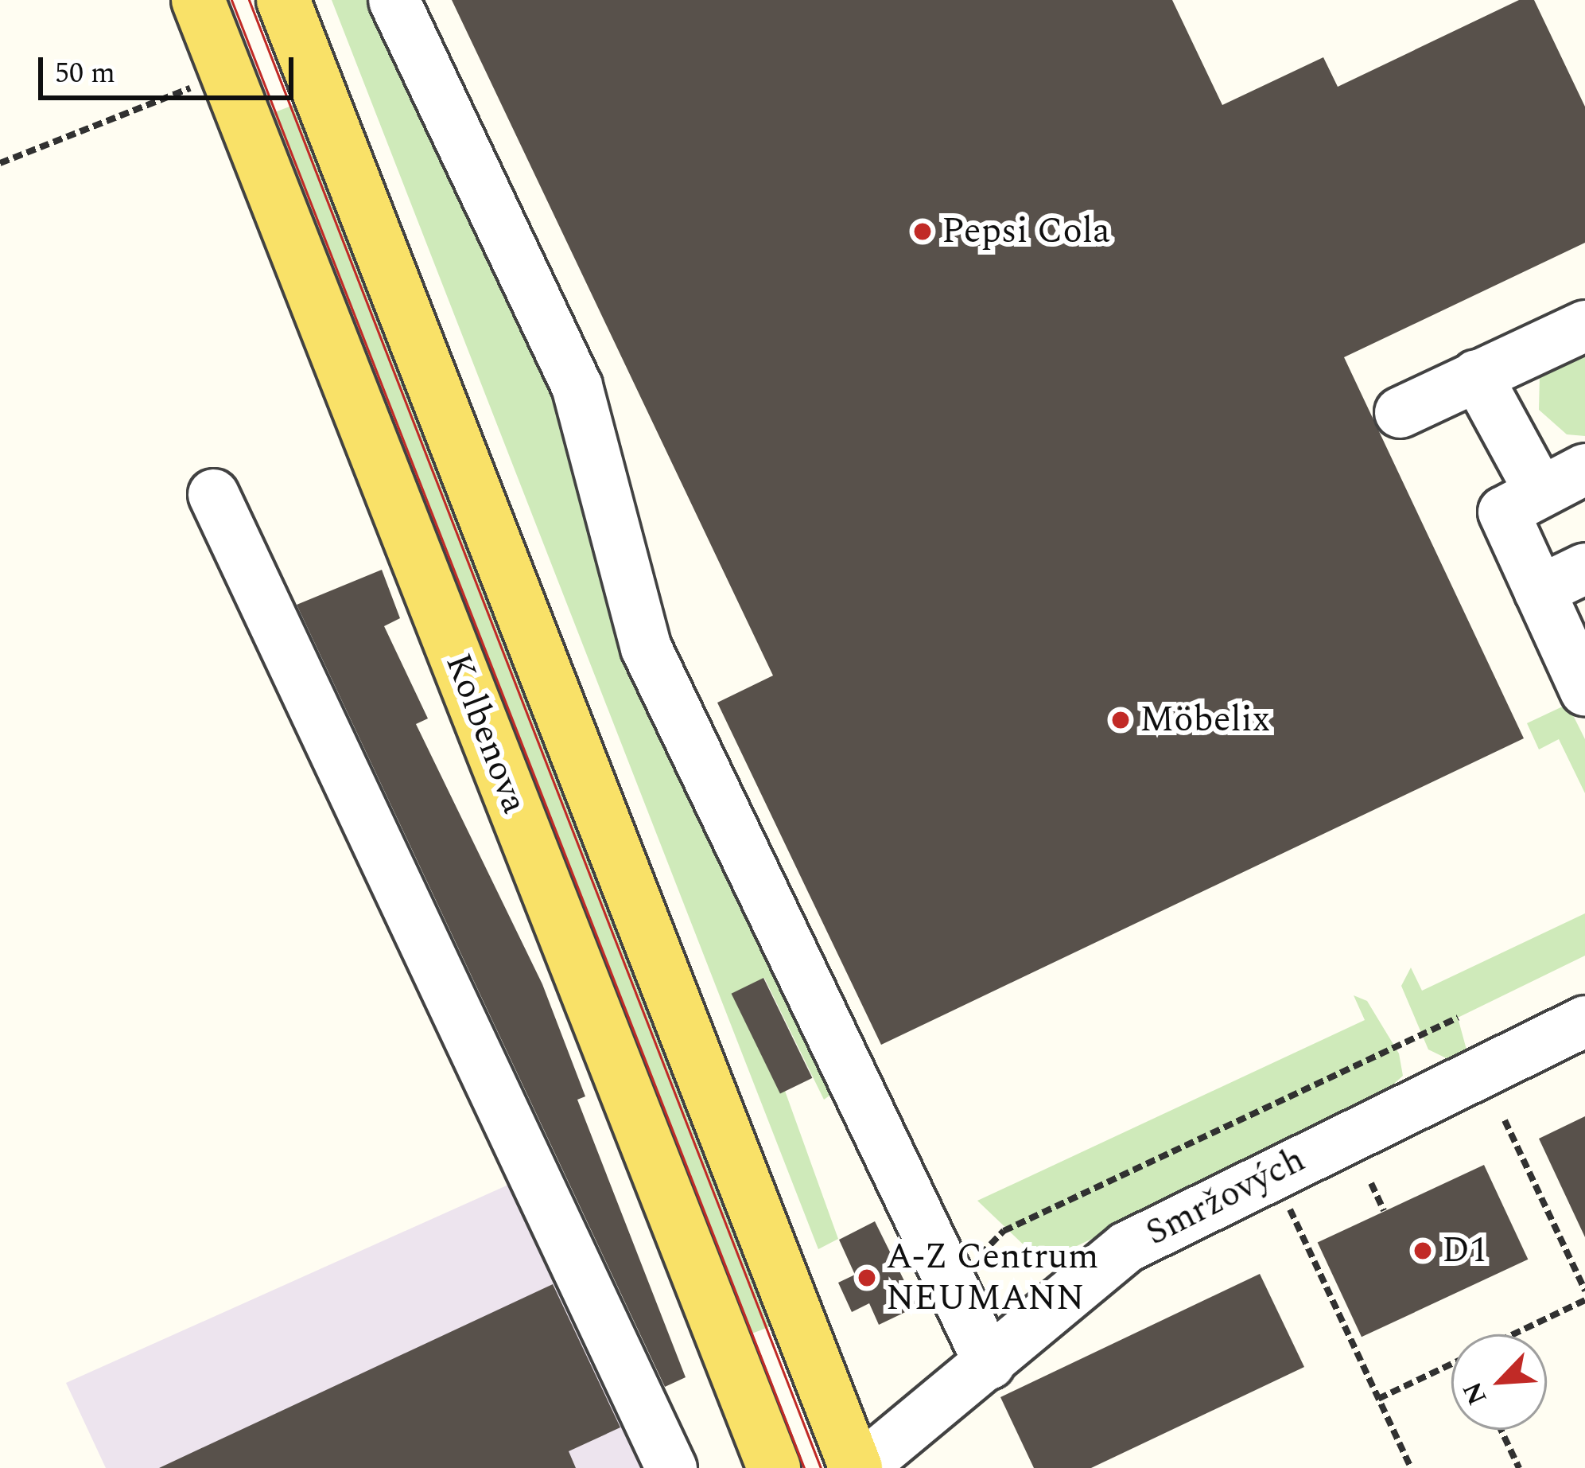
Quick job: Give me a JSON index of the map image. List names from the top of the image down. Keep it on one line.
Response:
{"streets":{"main road":["Kolbenova"],"street":["Smržových"]},"places":["Pepsi Cola","Möbelix","D1","A-Z Centrum NEUMANN"],"scale_bar":"50 m","north":"bottom left"}
